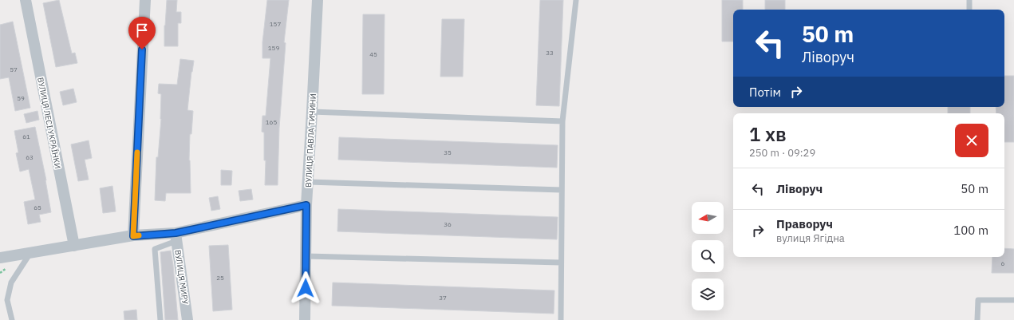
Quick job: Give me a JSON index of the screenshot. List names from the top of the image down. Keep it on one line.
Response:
{"streets":{"street":["ВУЛИЦЯ ЛЕСІ УКРАЇНКИ","ВУЛИЦЯ ПАВЛА ТИЧИНИ","ВУЛИЦЯ МИРУ"]},"house_numbers":["157","159","33","45","57","59","165","61","35","63","65","36","6","25","37"],"north":"left","page":{"turn":["50 m","Ліворуч"],"then":"Потім","heading":["1 хв","250 m · 09:29"],"list":[{"name":"Ліворуч","value":"50 m"},{"name":"Праворуч","note":"вулиця Ягідна","value":"100 m"}]}}
